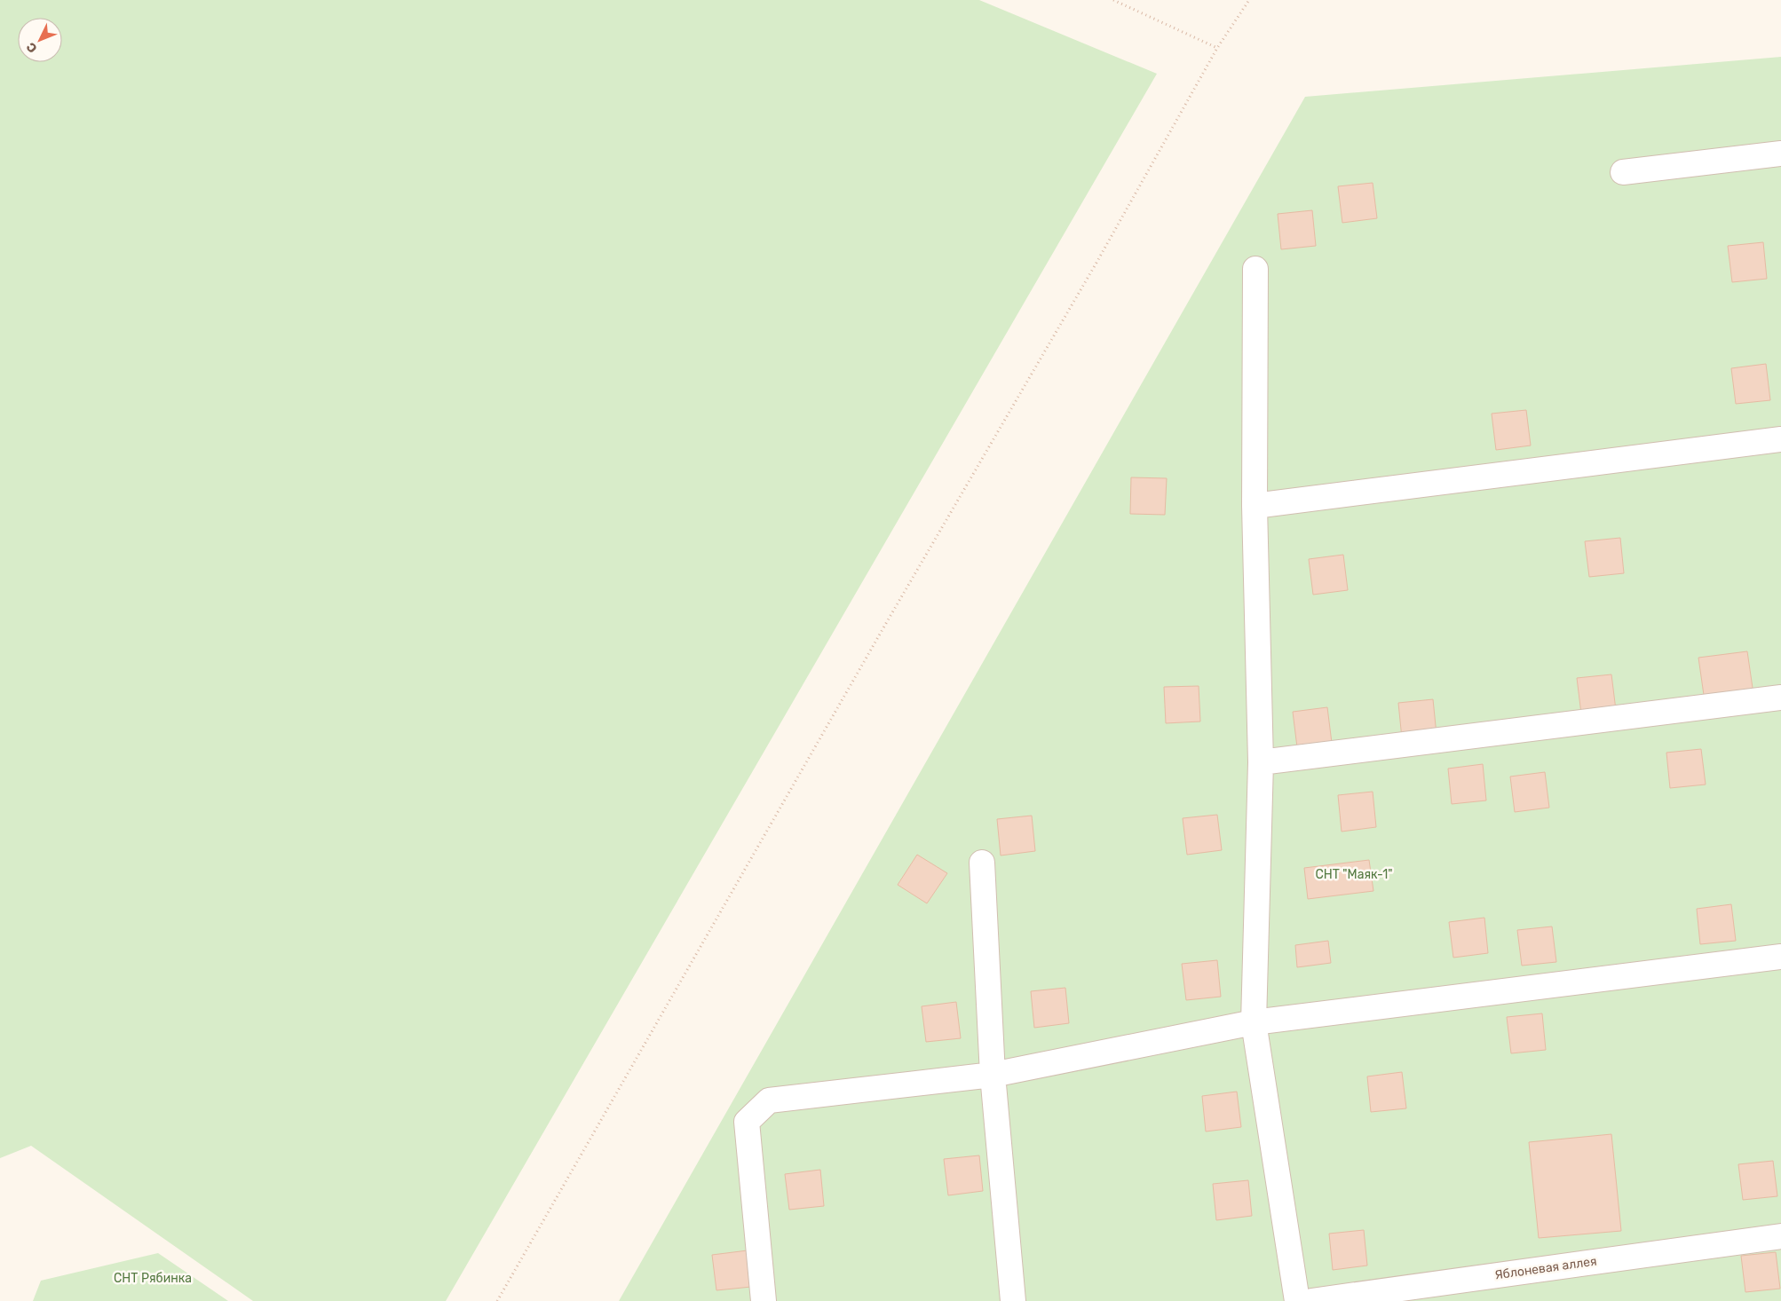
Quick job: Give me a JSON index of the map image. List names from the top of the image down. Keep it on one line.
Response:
{"streets":{"lane":["Яблоневая аллея"]},"parks":["СНТ \"Маяк-1\"","СНТ Рябинка"],"north":"bottom left"}
